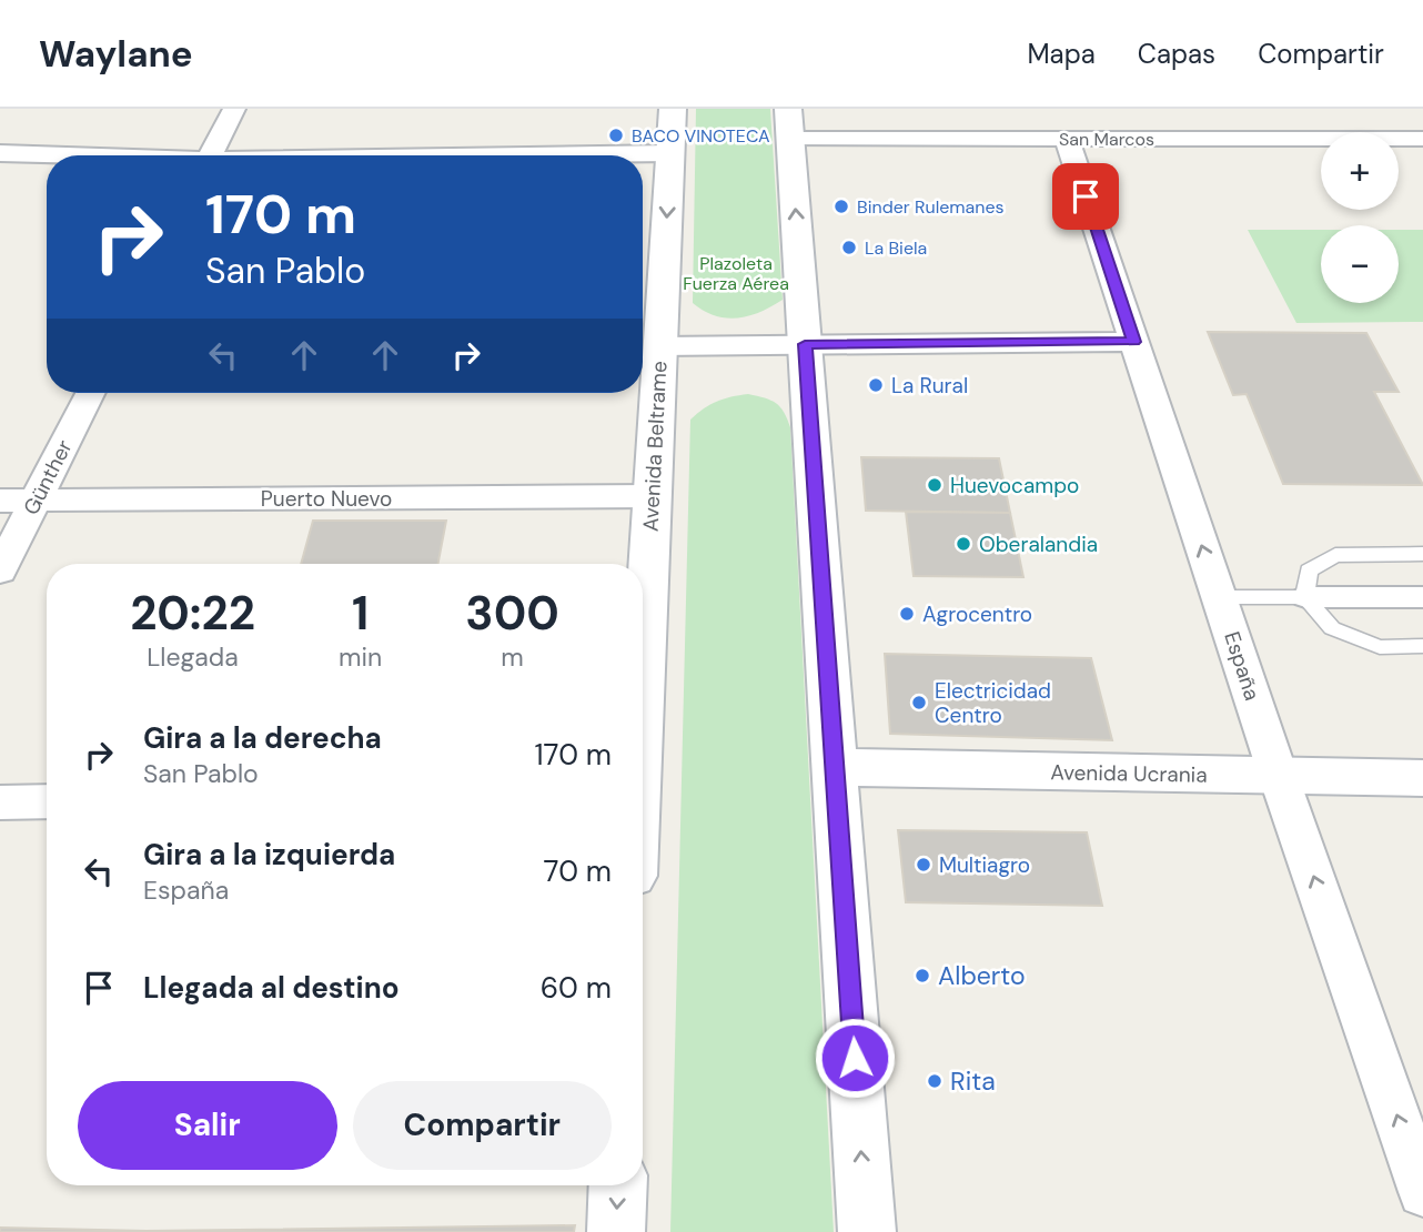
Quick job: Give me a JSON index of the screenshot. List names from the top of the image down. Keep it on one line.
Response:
{"streets":{"main road":["Avenida Beltrame","Avenida Ucrania"],"street":["San Marcos","Günther","Puerto Nuevo","España"]},"crossings":[["San Marcos","España"],["Avenida Beltrame","Puerto Nuevo"],["Günther","Puerto Nuevo"],["España","Avenida Ucrania"]],"one_way":["España"],"parks":["Plazoleta Fuerza Aérea"],"places":["BACO VINOTECA","Binder Rulemanes","La Biela","La Rural","Huevocampo","Oberalandia","Agrocentro","Electricidad Centro","Multiagro","Alberto","Rita"],"page":{"header":"Waylane","nav":["Mapa","Capas","Compartir"],"map_buttons":["+","−"],"turn":["170 m","San Pablo"],"eta":["20:22","Llegada","1","min","300","m"],"list":[{"name":"Gira a la derecha","note":"San Pablo","value":"170 m"},{"name":"Gira a la izquierda","note":"España","value":"70 m"},{"name":"Llegada al destino","value":"60 m"}],"buttons":["Salir","Compartir"]}}
